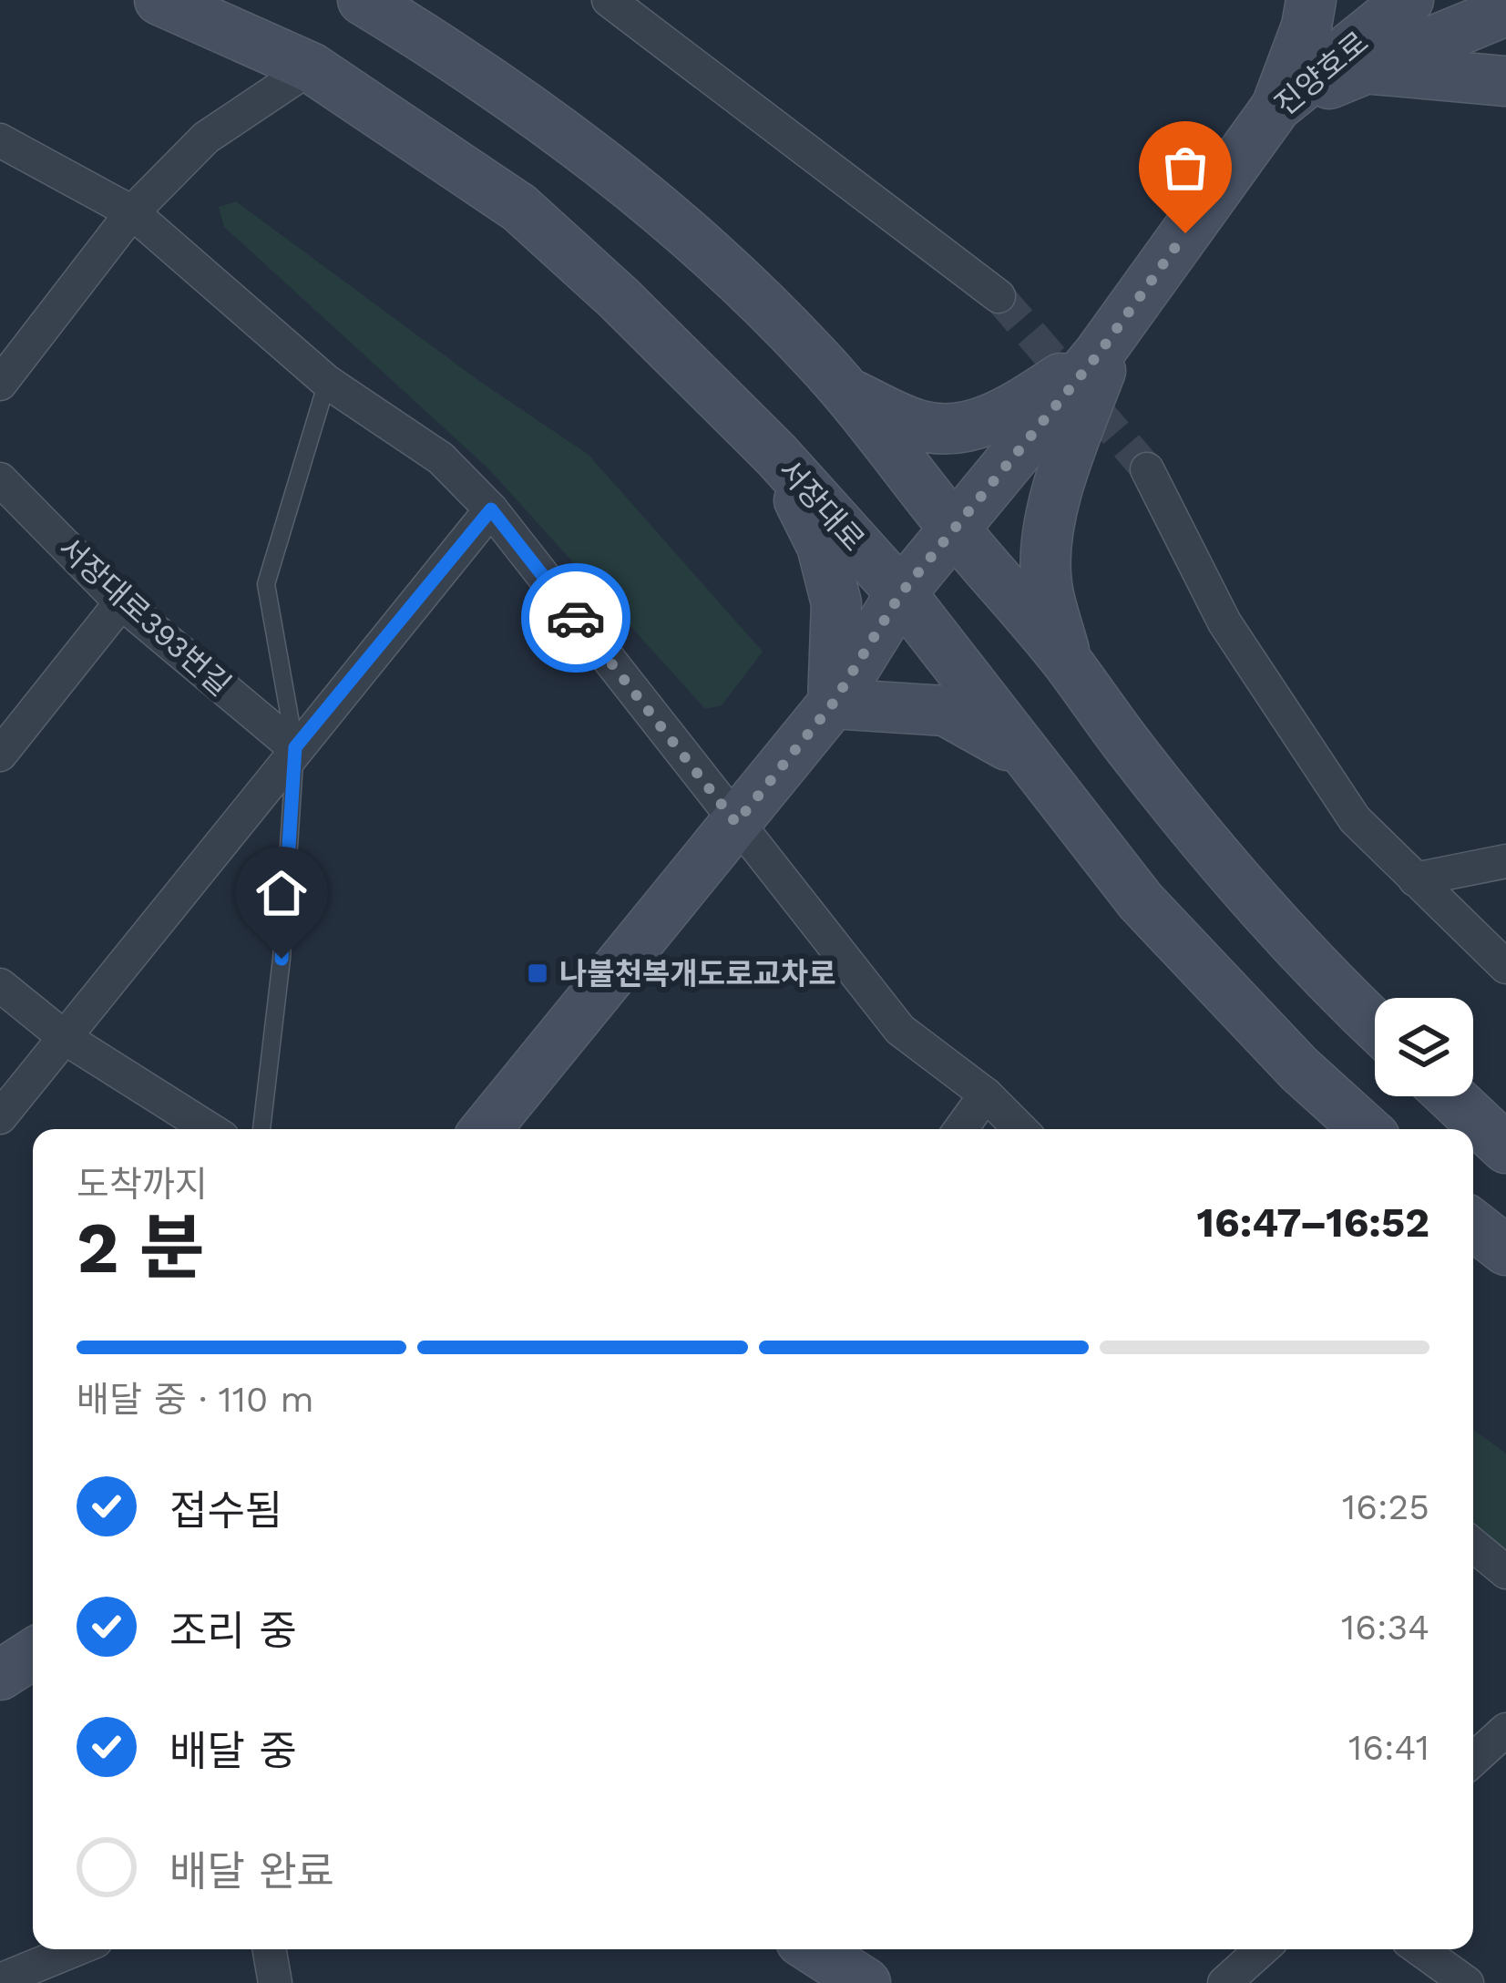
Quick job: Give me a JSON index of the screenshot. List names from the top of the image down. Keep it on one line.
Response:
{"streets":{"street":["진양호로","서장대로","서장대로393번길"]},"crossings":[["진양호로","서장대로"]],"places":{"transit":["나불천복개도로교차로"]},"page":{"heading":["2 분","도착까지","16:47–16:52"],"bar":"배달 중 · 110 m","list":[["접수됨","16:25"],["조리 중","16:34"],["배달 중","16:41"],"배달 완료"]}}
